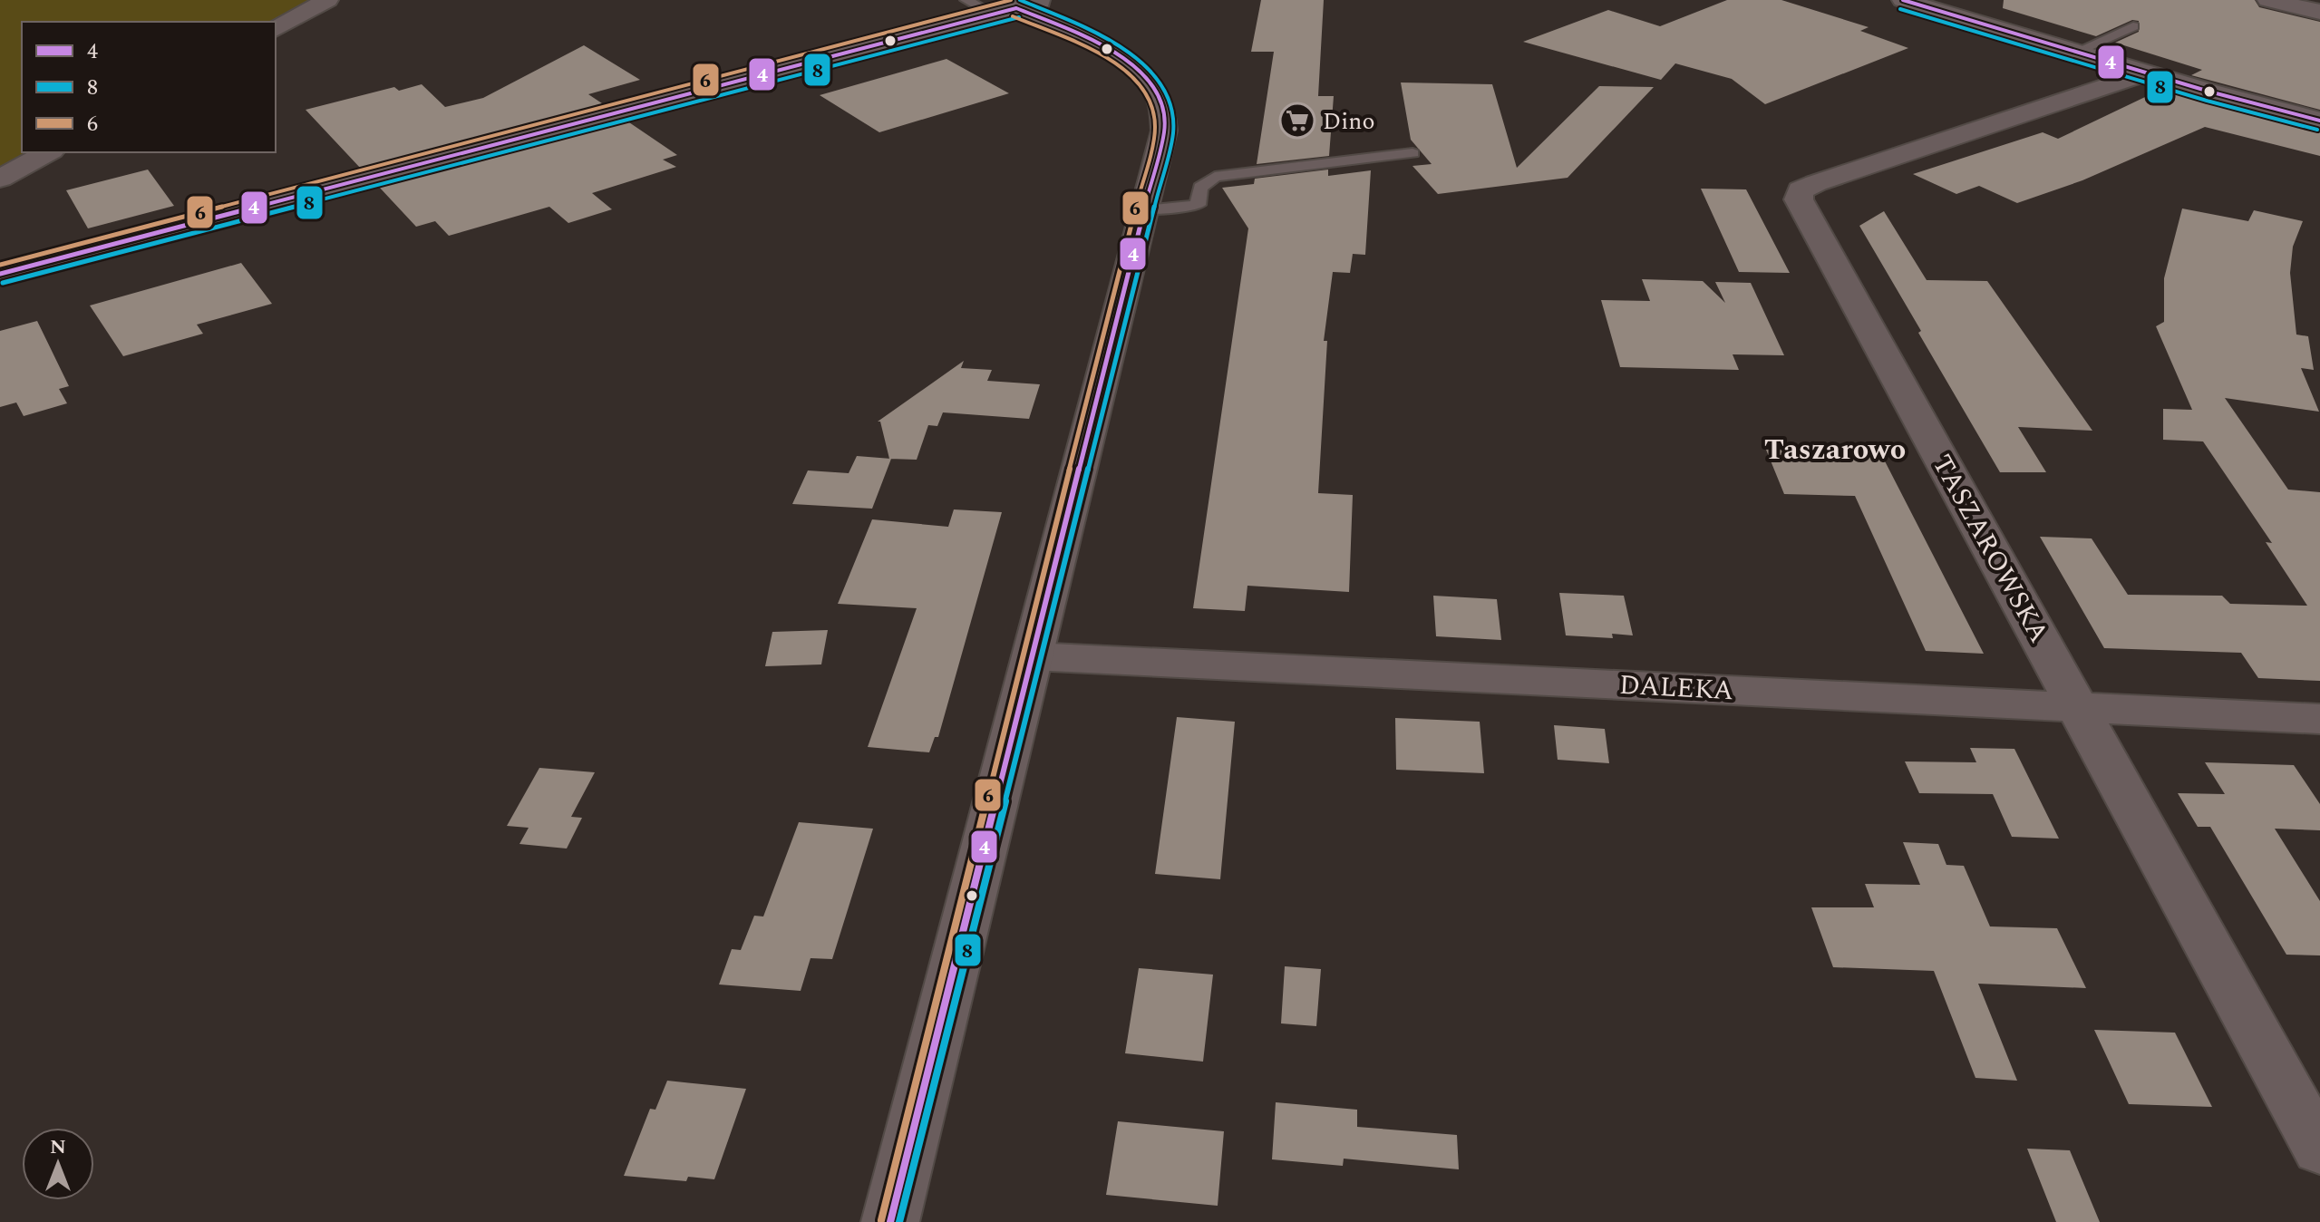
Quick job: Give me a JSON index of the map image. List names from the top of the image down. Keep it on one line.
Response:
{"streets":{"street":["TASZAROWSKA","DALEKA"]},"crossings":[["TASZAROWSKA","DALEKA"]],"districts":["Taszarowo"],"places":{"supermarket":["Dino"]},"lines":["transit line 4","transit line 8","transit line 6"],"legend":["4","8","6"],"north":"top"}
